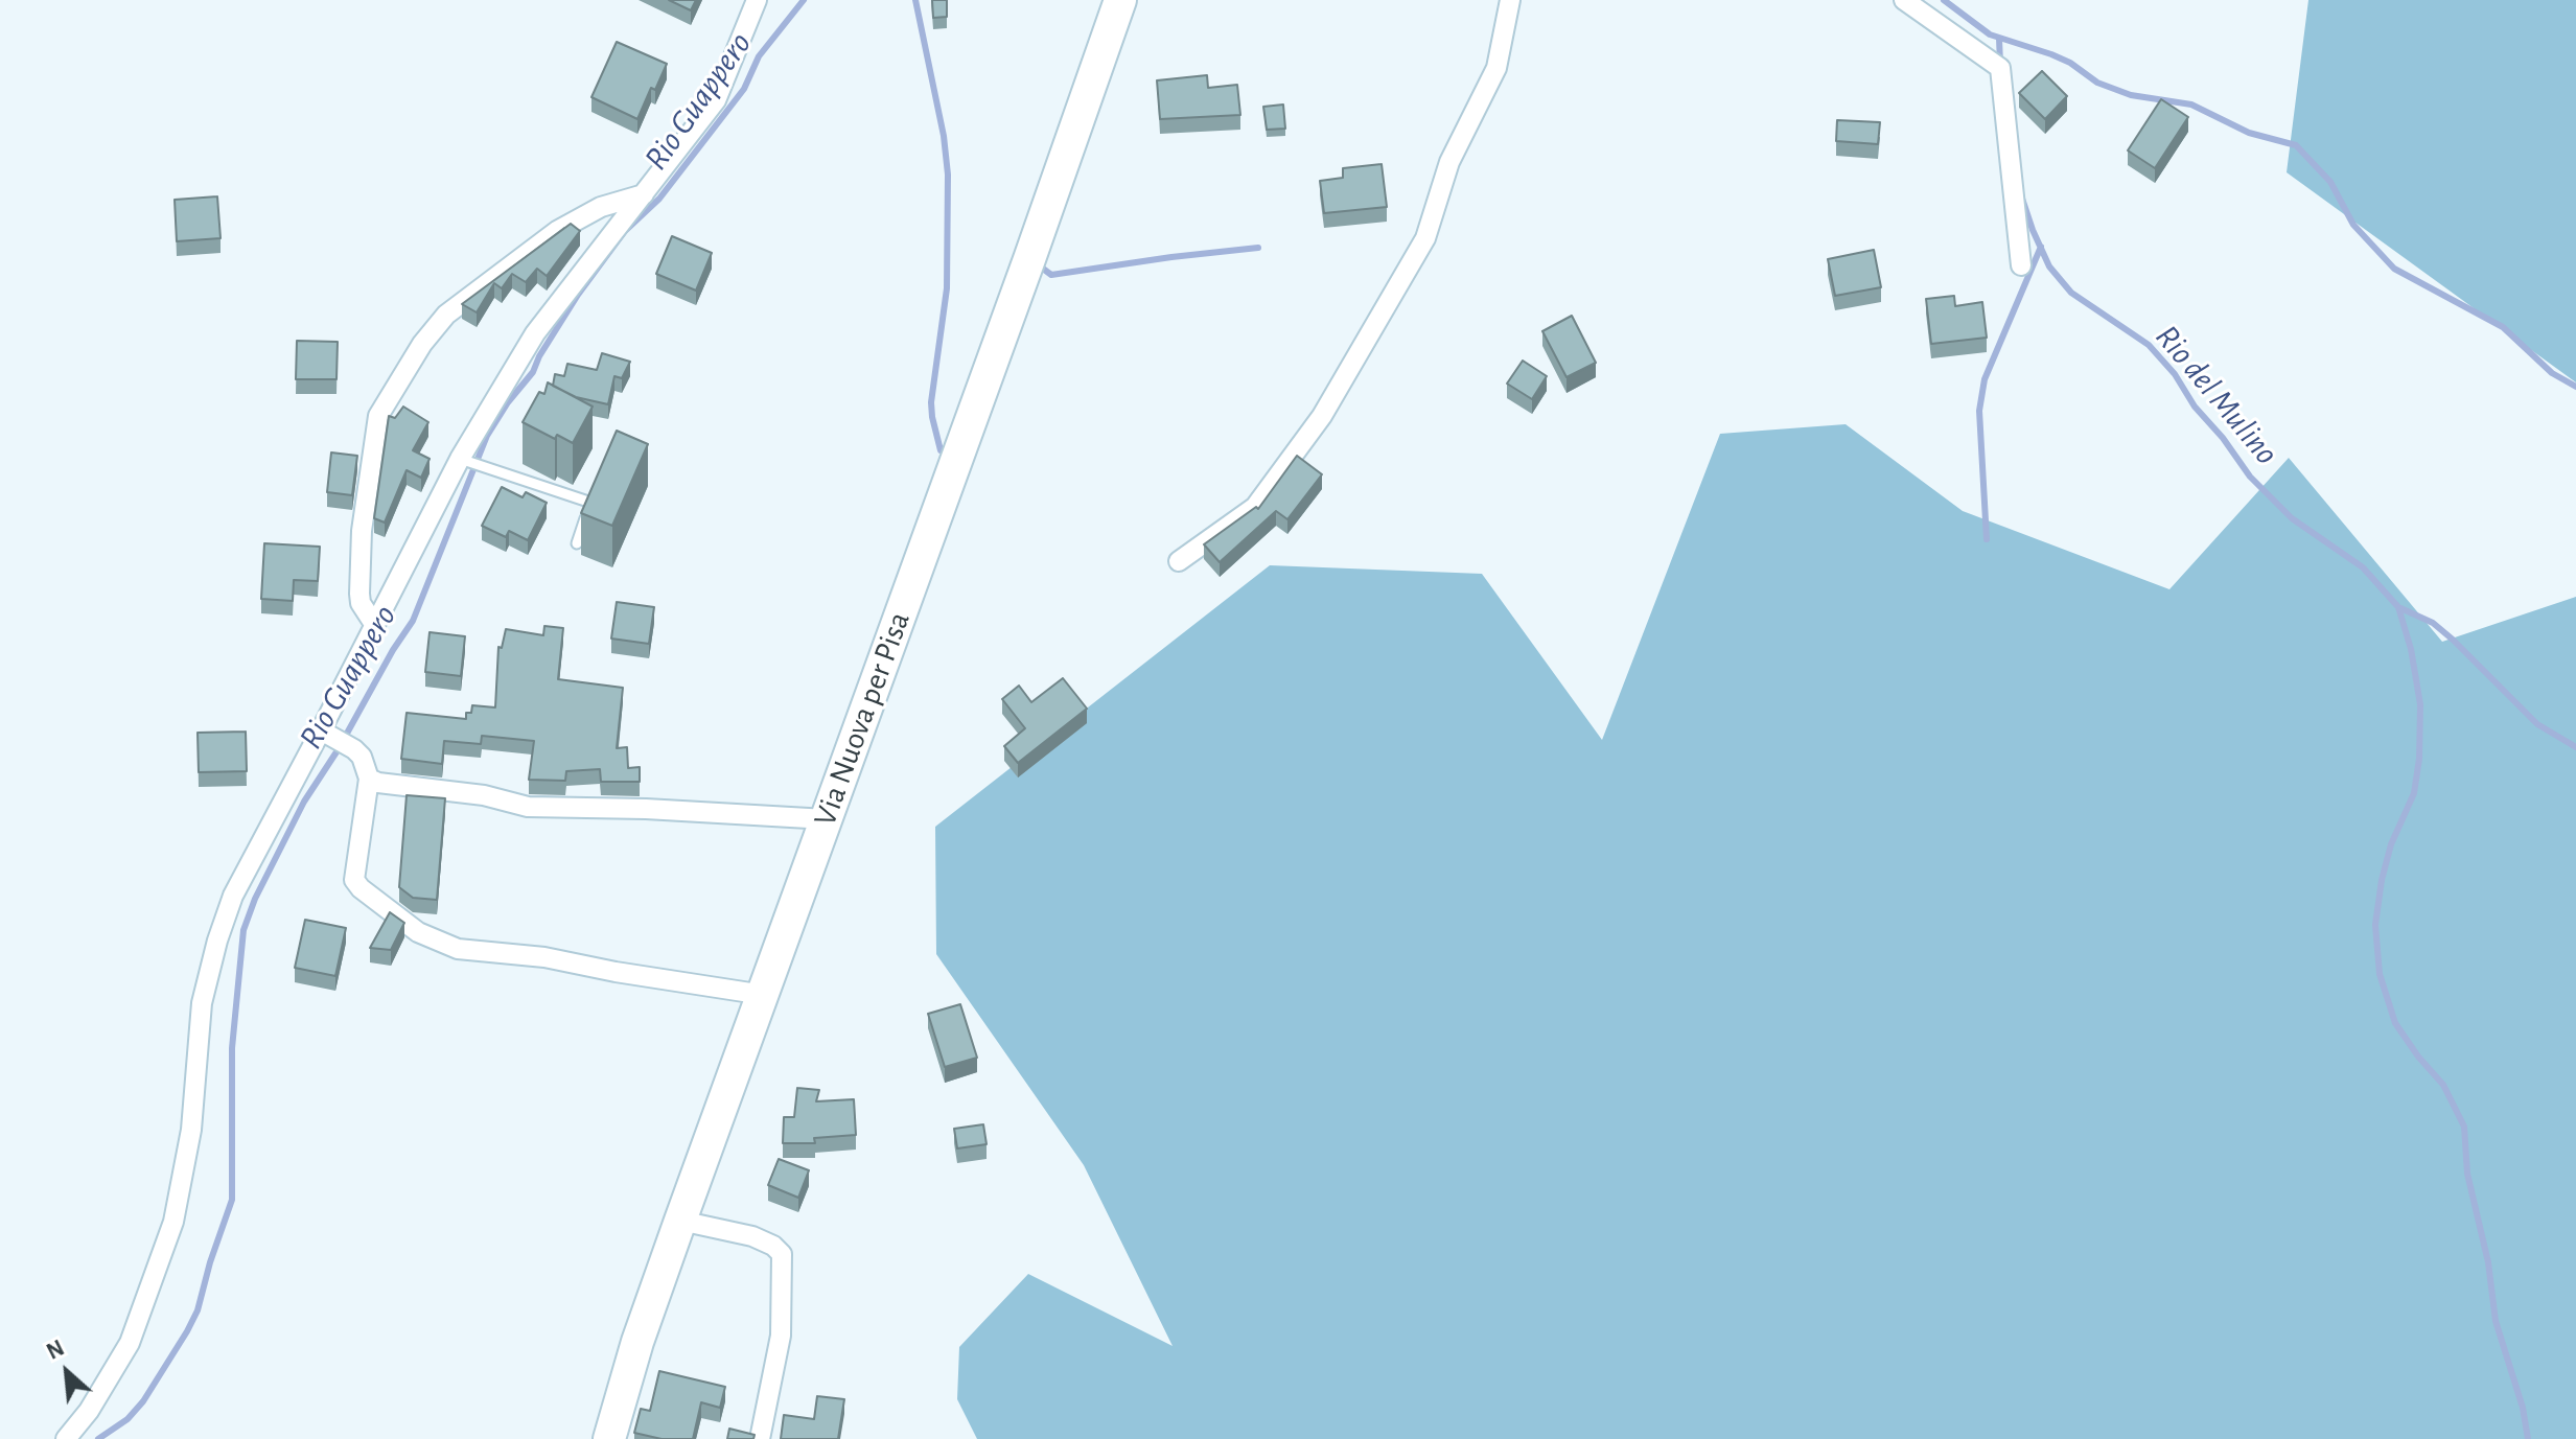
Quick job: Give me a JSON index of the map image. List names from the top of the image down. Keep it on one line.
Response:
{"streets":{"main road":["Via Nuova per Pisa"]},"water":["Rio Guappero","Rio del Mulino"],"north":"top left"}
